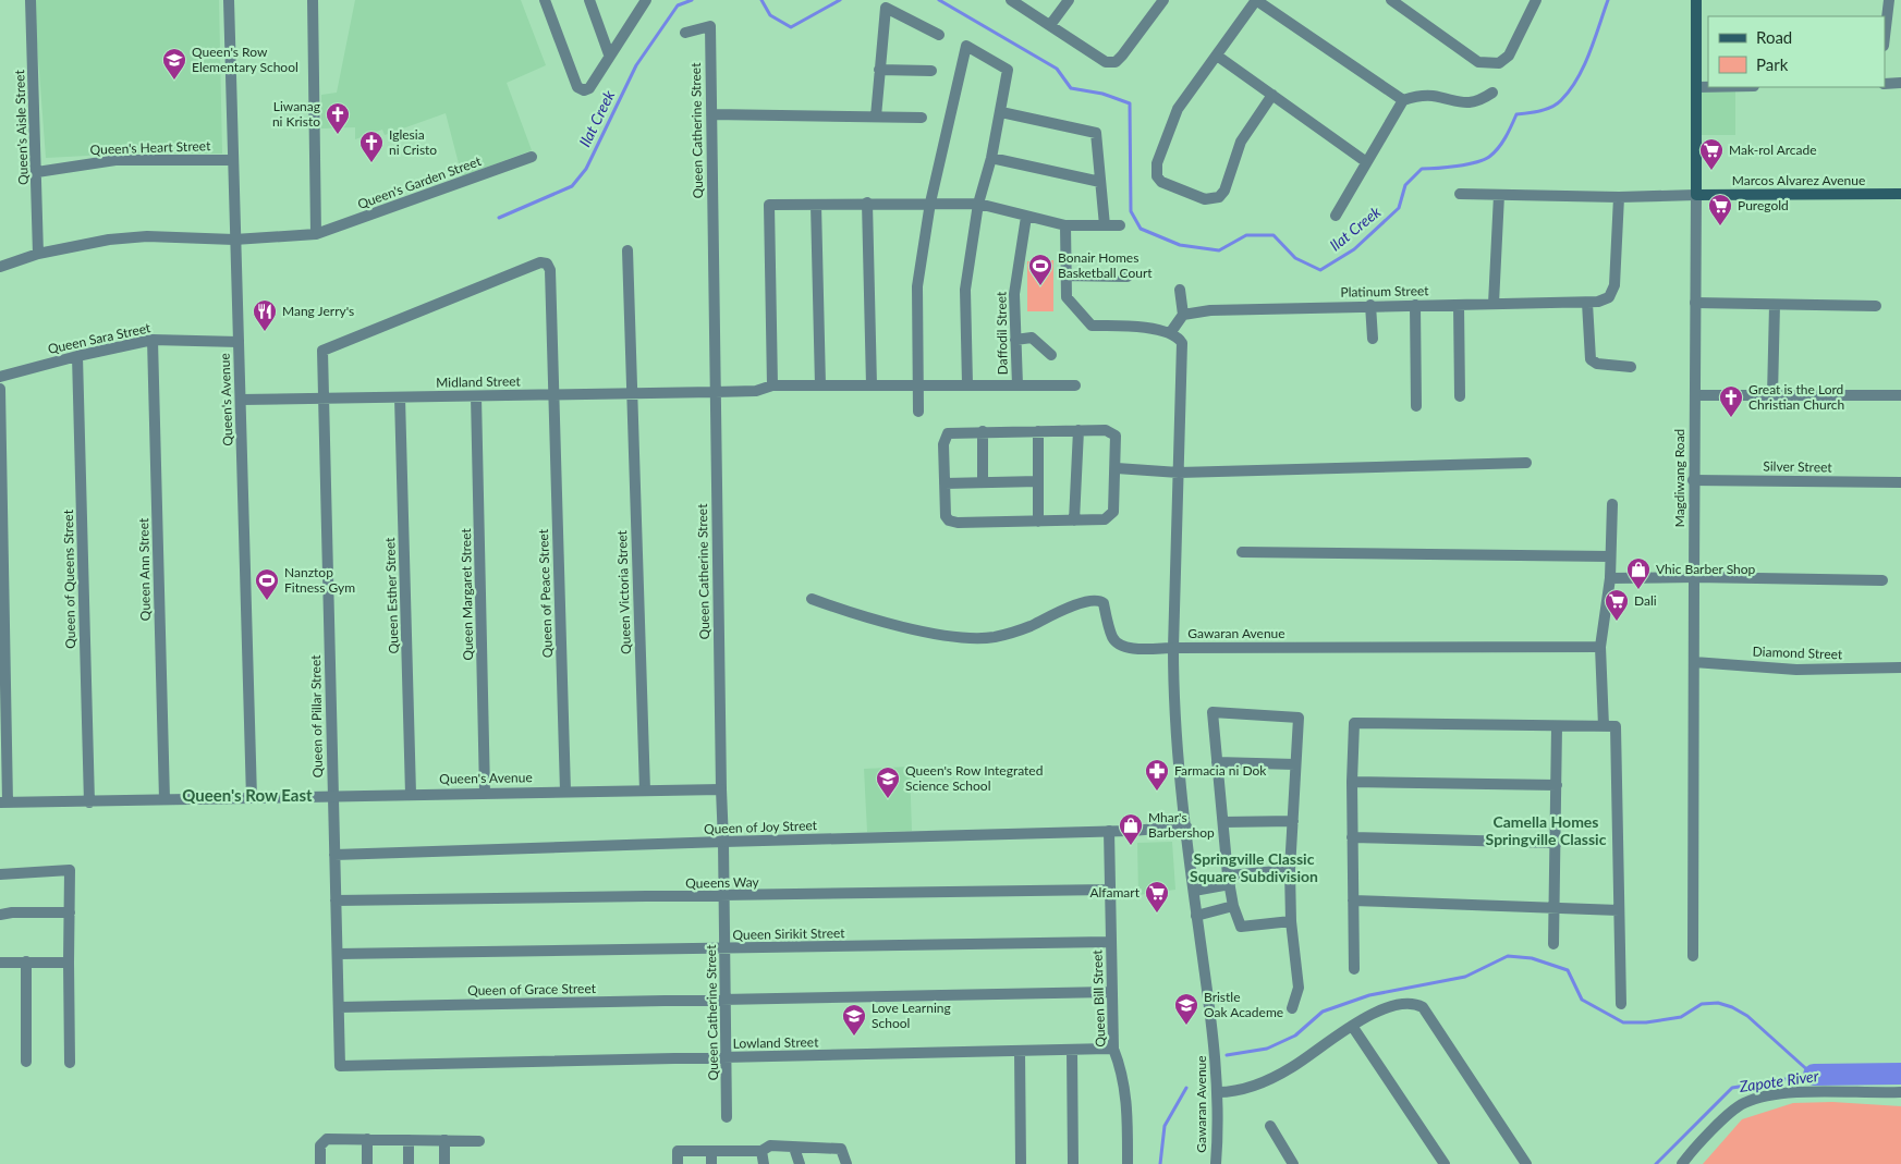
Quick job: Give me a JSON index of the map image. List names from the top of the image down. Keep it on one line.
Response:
{"streets":{"main road":["Marcos Alvarez Avenue","Magdiwang Road"],"street":["Queen's Aisle Street","Queen Catherine Street","Queen's Heart Street","Queen's Garden Street","Platinum Street","Daffodil Street","Queen Sara Street","Midland Street","Queen's Avenue","Silver Street","Queen Ann Street","Queen of Queens Street","Queen Victoria Street","Queen of Peace Street","Queen Margaret Street","Queen Esther Street","Gawaran Avenue","Diamond Street","Queen of Pillar Street","Queen of Joy Street","Queens Way","Queen Sirikit Street","Queen of Grace Street","Queen Bill Street","Lowland Street"]},"crossings":[["Queen's Aisle Street","Queen's Heart Street"],["Queen's Aisle Street","Queen's Garden Street"],["Queen Catherine Street","Midland Street"],["Queen Catherine Street","Queen's Avenue"],["Queen Catherine Street","Queen of Joy Street"],["Queen Catherine Street","Queens Way"],["Queen Catherine Street","Queen Sirikit Street"],["Queen Catherine Street","Queen of Grace Street"],["Queen Catherine Street","Lowland Street"],["Queen's Heart Street","Queen's Avenue"],["Marcos Alvarez Avenue","Magdiwang Road"],["Queen's Garden Street","Queen's Avenue"],["Daffodil Street","Midland Street"],["Queen Sara Street","Queen's Avenue"],["Queen Sara Street","Queen Ann Street"],["Queen Sara Street","Queen of Queens Street"],["Midland Street","Queen's Avenue"],["Midland Street","Queen Victoria Street"],["Midland Street","Queen of Peace Street"],["Midland Street","Queen Margaret Street"],["Midland Street","Queen Esther Street"],["Midland Street","Queen of Pillar Street"],["Queen's Avenue","Queen Ann Street"],["Queen's Avenue","Queen of Queens Street"],["Queen's Avenue","Queen Victoria Street"],["Queen's Avenue","Queen of Peace Street"],["Queen's Avenue","Queen Margaret Street"],["Queen's Avenue","Queen Esther Street"],["Queen's Avenue","Queen of Pillar Street"],["Silver Street","Magdiwang Road"],["Magdiwang Road","Diamond Street"],["Queen of Peace Street","Queen of Pillar Street"],["Gawaran Avenue","Queen of Joy Street"],["Queen of Pillar Street","Queen of Joy Street"],["Queen of Pillar Street","Queens Way"],["Queen of Pillar Street","Queen Sirikit Street"],["Queen of Pillar Street","Queen of Grace Street"],["Queen of Pillar Street","Lowland Street"],["Queen of Joy Street","Queen Bill Street"],["Queens Way","Queen Bill Street"],["Queen Sirikit Street","Queen Bill Street"],["Queen of Grace Street","Queen Bill Street"],["Queen Bill Street","Lowland Street"]],"districts":["Queen's Row East","Camella Homes Springville Classic","Springville Classic Square Subdivision"],"water":["Ilat Creek","Zapote River"],"places":{"school or university":["Queen's Row Elementary School","Queen's Row Integrated Science School","Bristle Oak Academe","Love Learning School"],"church":["Liwanag ni Kristo","Iglesia ni Cristo","Great is the Lord Christian Church"],"supermarket":["Mak-rol Arcade","Puregold","Dali","Alfamart"],"sports":["Bonair Homes Basketball Court","Nanztop Fitness Gym"],"restaurant":["Mang Jerry's"],"shop":["Vhic Barber Shop","Mhar's Barbershop"],"pharmacy":["Farmacia ni Dok"]},"legend":["Road","Park"]}
